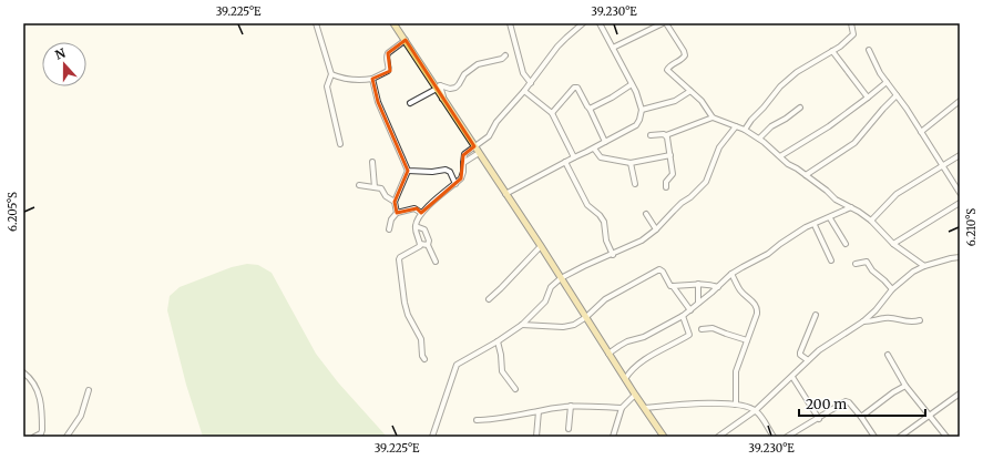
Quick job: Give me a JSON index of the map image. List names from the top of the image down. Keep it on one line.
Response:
{"scale_bar":"200 m","north":"top","coordinates":["39.225°E","39.230°E","6.205°S","6.210°S"]}
